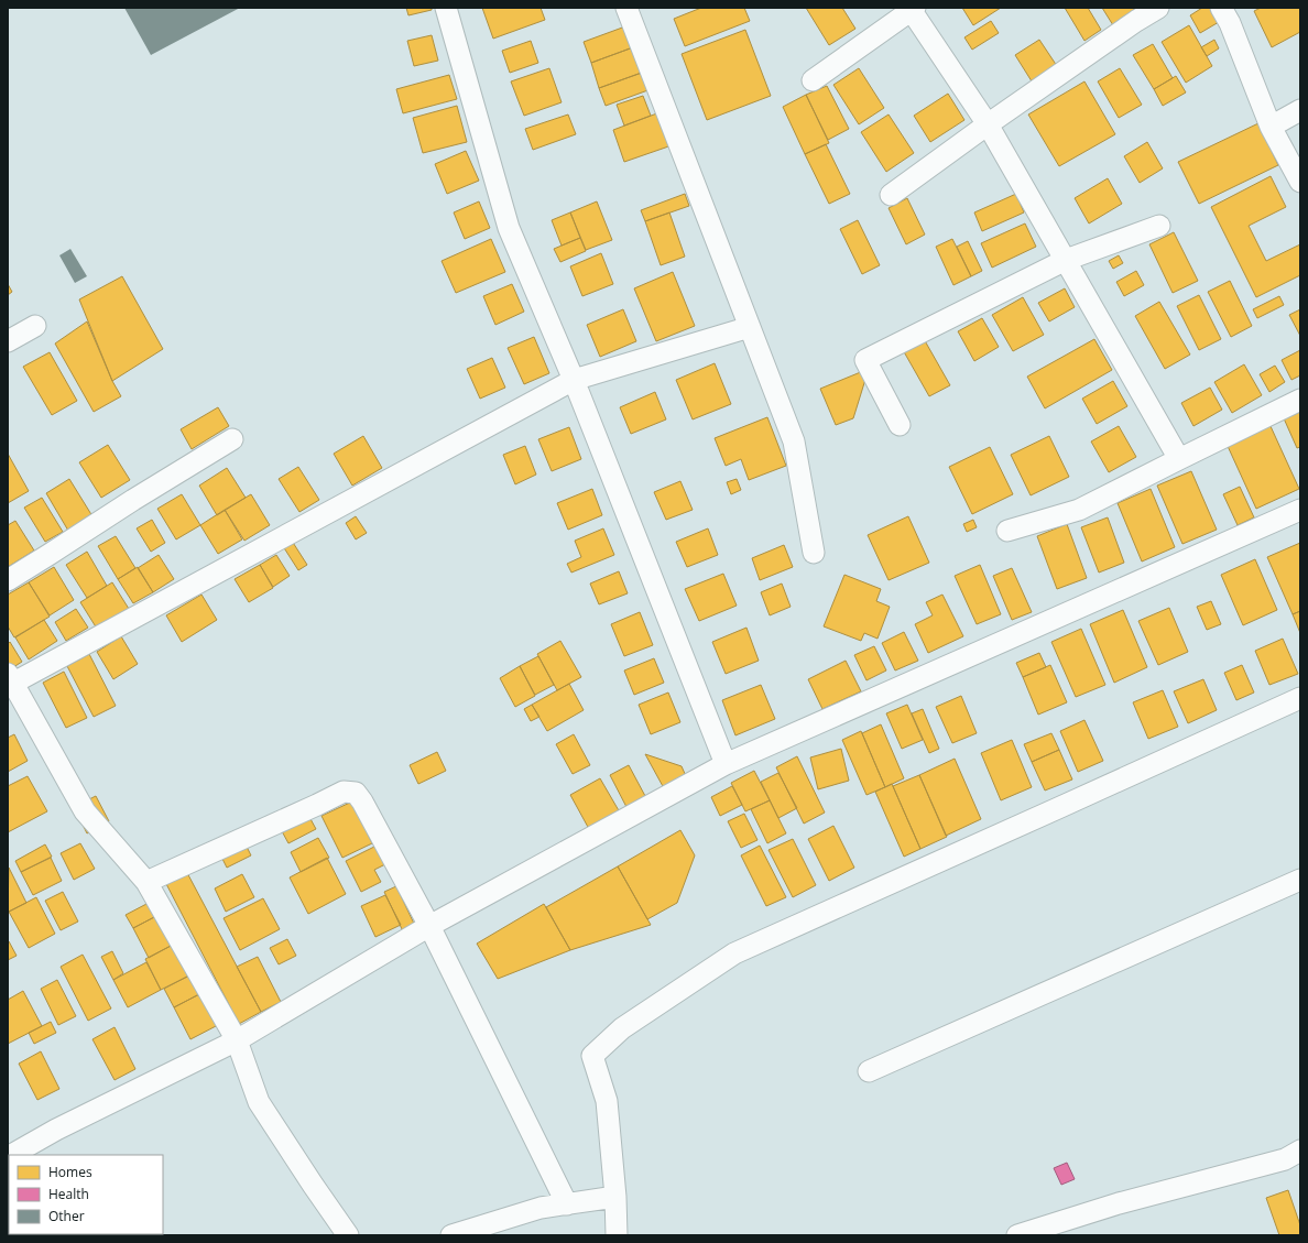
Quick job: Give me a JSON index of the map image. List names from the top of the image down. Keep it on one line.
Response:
{"legend":["Homes","Health","Other"]}
